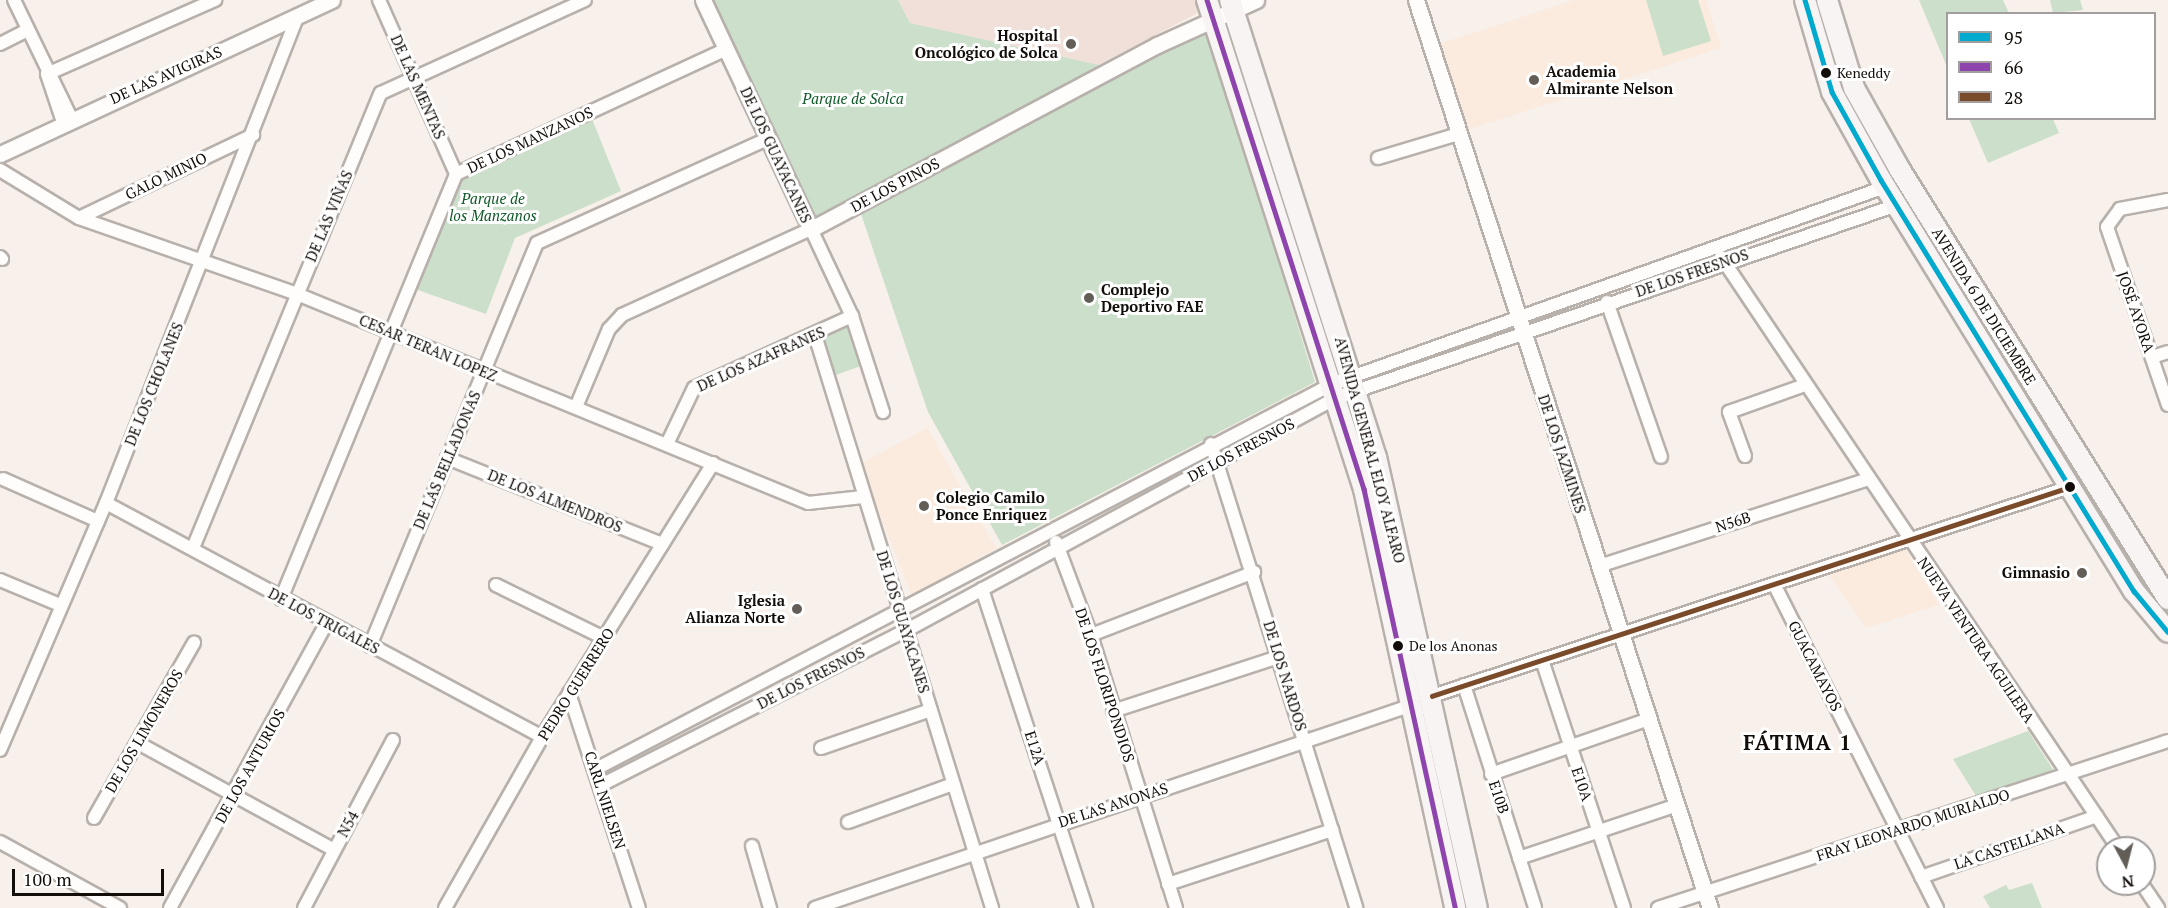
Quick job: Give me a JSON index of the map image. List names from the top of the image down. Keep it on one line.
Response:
{"streets":{"main road":["AVENIDA 6 DE DICIEMBRE","AVENIDA GENERAL ELOY ALFARO"],"street":["DE LAS AVIGIRAS","DE LAS MENTAS","DE LOS MANZANOS","DE LOS GUAYACANES","GALO MINIO","DE LOS PINOS","DE LAS VIÑAS","DE LOS FRESNOS","JOSÉ AYORA","CESAR TERAN LOPEZ","DE LOS AZAFRANES","DE LOS CHOLANES","DE LOS JAZMINES","DE LAS BELLADONAS","DE LOS ALMENDROS","N56B","DE LOS TRIGALES","NUEVA VENTURA AGUILERA","GUACAMAYOS","DE LOS NARDOS","PEDRO GUERRERO","DE LOS FLORIPONDIOS","DE LOS LIMONEROS","E12A","DE LOS ANTURIOS","E10A","E10B","CARL NIELSEN","DE LAS ANONAS","N54","FRAY LEONARDO MURIALDO","LA CASTELLANA"]},"crossings":[["DE LAS AVIGIRAS","DE LOS CHOLANES"],["DE LAS MENTAS","DE LOS MANZANOS"],["DE LAS MENTAS","DE LAS VIÑAS"],["DE LOS MANZANOS","DE LOS GUAYACANES"],["DE LOS MANZANOS","CESAR TERAN LOPEZ"],["DE LOS MANZANOS","DE LOS TRIGALES"],["DE LOS GUAYACANES","DE LOS PINOS"],["DE LOS GUAYACANES","DE LOS FRESNOS"],["DE LOS GUAYACANES","CESAR TERAN LOPEZ"],["DE LOS GUAYACANES","DE LOS AZAFRANES"],["DE LOS GUAYACANES","DE LAS BELLADONAS"],["DE LOS GUAYACANES","DE LAS ANONAS"],["GALO MINIO","CESAR TERAN LOPEZ"],["GALO MINIO","DE LOS CHOLANES"],["DE LOS PINOS","CESAR TERAN LOPEZ"],["DE LOS PINOS","AVENIDA GENERAL ELOY ALFARO"],["DE LAS VIÑAS","CESAR TERAN LOPEZ"],["DE LAS VIÑAS","DE LOS TRIGALES"],["DE LOS FRESNOS","AVENIDA 6 DE DICIEMBRE"],["DE LOS FRESNOS","AVENIDA GENERAL ELOY ALFARO"],["DE LOS FRESNOS","DE LOS JAZMINES"],["DE LOS FRESNOS","NUEVA VENTURA AGUILERA"],["DE LOS FRESNOS","DE LOS NARDOS"],["DE LOS FRESNOS","DE LOS FLORIPONDIOS"],["DE LOS FRESNOS","E12A"],["DE LOS FRESNOS","CARL NIELSEN"],["CESAR TERAN LOPEZ","DE LOS AZAFRANES"],["CESAR TERAN LOPEZ","DE LOS CHOLANES"],["CESAR TERAN LOPEZ","DE LAS BELLADONAS"],["CESAR TERAN LOPEZ","PEDRO GUERRERO"],["DE LOS CHOLANES","DE LOS TRIGALES"],["AVENIDA GENERAL ELOY ALFARO","DE LAS ANONAS"],["DE LOS JAZMINES","N56B"],["DE LOS JAZMINES","FRAY LEONARDO MURIALDO"],["DE LAS BELLADONAS","DE LOS ALMENDROS"],["DE LAS BELLADONAS","DE LOS TRIGALES"],["DE LOS ALMENDROS","PEDRO GUERRERO"],["N56B","NUEVA VENTURA AGUILERA"],["DE LOS TRIGALES","PEDRO GUERRERO"],["DE LOS TRIGALES","DE LOS ANTURIOS"],["NUEVA VENTURA AGUILERA","FRAY LEONARDO MURIALDO"],["NUEVA VENTURA AGUILERA","LA CASTELLANA"],["GUACAMAYOS","FRAY LEONARDO MURIALDO"],["GUACAMAYOS","LA CASTELLANA"],["DE LOS NARDOS","DE LAS ANONAS"],["PEDRO GUERRERO","CARL NIELSEN"],["DE LOS FLORIPONDIOS","DE LAS ANONAS"],["E12A","DE LAS ANONAS"]],"districts":["FÁTIMA 1"],"parks":["Parque de Solca","Parque de los Manzanos"],"places":["Hospital Oncológico de Solca","Keneddy","Academia Almirante Nelson","Complejo Deportivo FAE","Colegio Camilo Ponce Enriquez","Gimnasio","Iglesia Alianza Norte","De los Anonas"],"lines":["transit line 95","transit line 66","transit line 28"],"legend":["95","66","28"],"scale_bar":"100 m","north":"bottom"}
